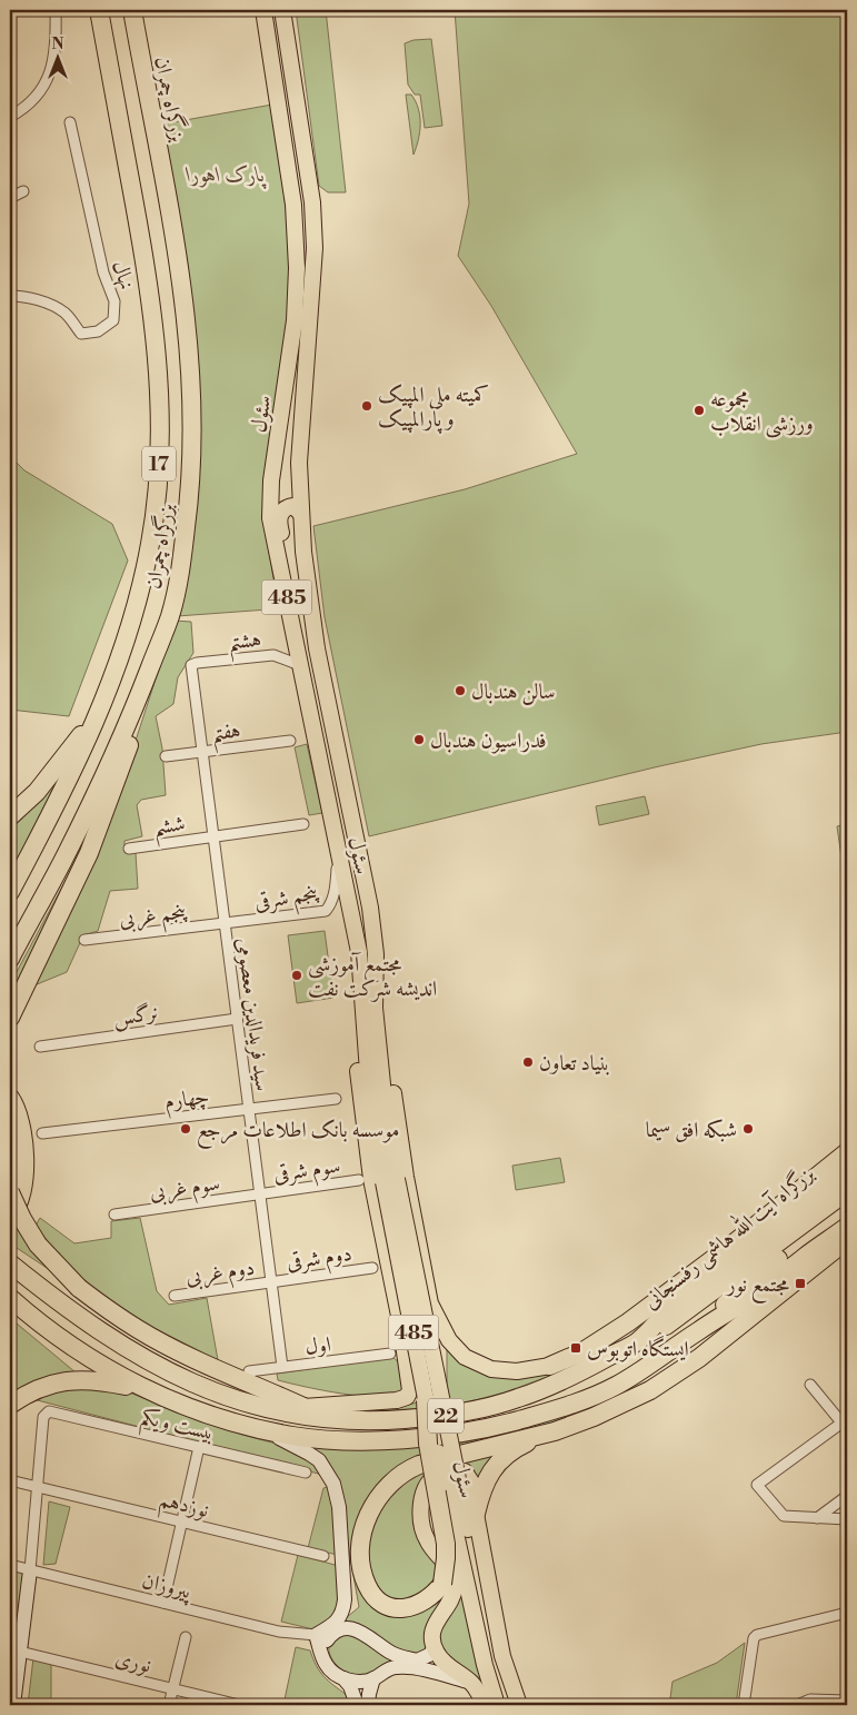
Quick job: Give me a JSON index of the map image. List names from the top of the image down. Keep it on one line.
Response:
{"streets":{"highway":["بزرگراه چمران","17","بزرگراه آیت الله هاشمی رفسنجانی","22"],"main road":["سئول","485"],"street":["نهال","هشتم","هفتم","ششم","پنجم شرقی","پنجم غربی","نرگس","سید فریدالدین معصومی","چهارم","سوم شرقی","سوم غربی","دوم شرقی","دوم غربی","اول","بیست ویکم","نوزدهم","پیروزان","نوری"]},"crossings":[["سئول","هشتم"],["سئول","پنجم شرقی"],["هشتم","سید فریدالدین معصومی"],["هفتم","سید فریدالدین معصومی"],["ششم","سید فریدالدین معصومی"],["پنجم شرقی","پنجم غربی"],["پنجم شرقی","سید فریدالدین معصومی"],["پنجم غربی","سید فریدالدین معصومی"],["نرگس","سید فریدالدین معصومی"],["سید فریدالدین معصومی","چهارم"],["سید فریدالدین معصومی","سوم شرقی"],["سید فریدالدین معصومی","سوم غربی"],["سید فریدالدین معصومی","دوم شرقی"],["سید فریدالدین معصومی","دوم غربی"],["سید فریدالدین معصومی","اول"],["سوم شرقی","سوم غربی"],["دوم شرقی","دوم غربی"],["بیست ویکم","نوزدهم"]],"parks":["پارک اهورا"],"places":{"other":["کمیته ملی المپیک و پارالمپیک","مجموعه ورزشی انقلاب","سالن هندبال","فدراسیون هندبال","مجتمع آموزشی اندیشه شرکت نفت","بنیاد تعاون","موسسه بانک اطلاعات مرجع","شبکه افق سیما"],"transit":["مجتمع نور","ایستگاه اتوبوس"]},"north":"top"}
